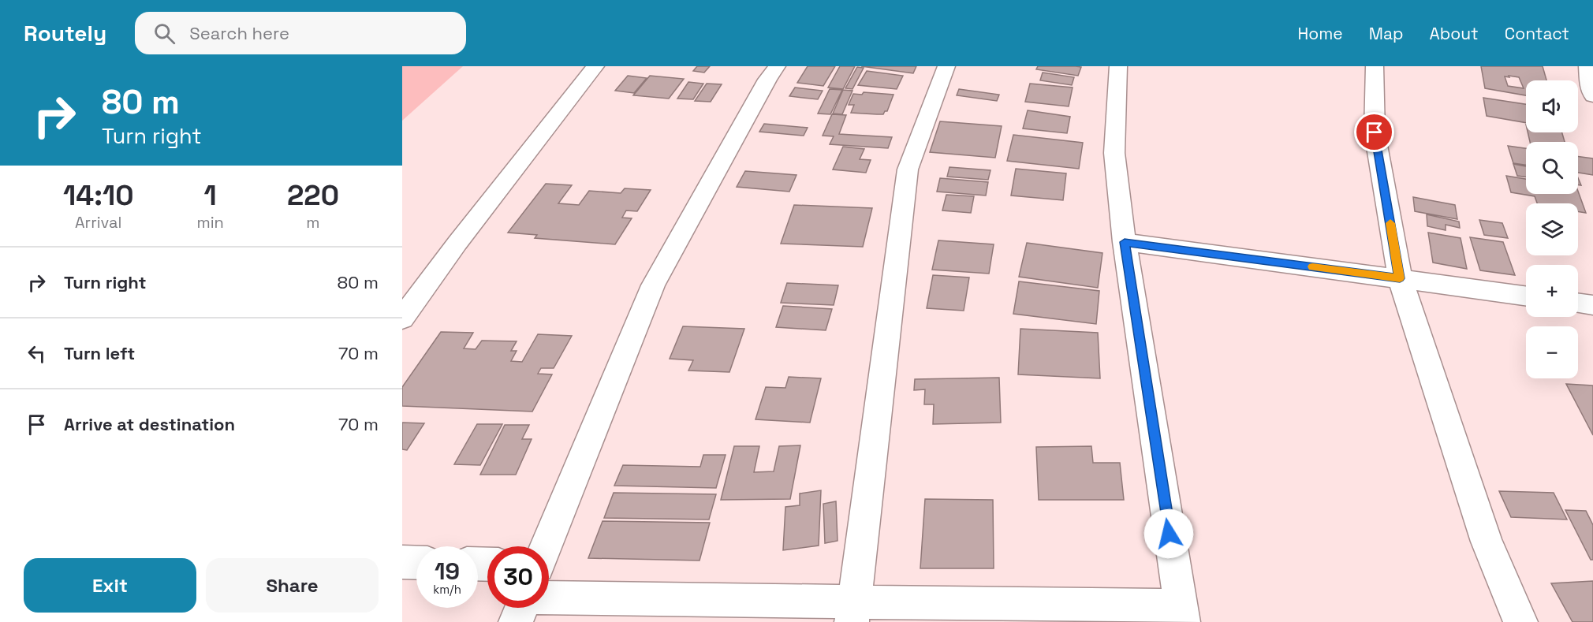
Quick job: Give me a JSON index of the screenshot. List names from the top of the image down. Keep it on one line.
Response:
{"page":{"header":"Routely","search":"Search here","nav":["Home","Map","About","Contact"],"turn":["80 m","Turn right"],"map_buttons":["+","−"],"eta":["14:10","Arrival","1","min","220","m"],"list":[{"name":"Turn right","value":"80 m"},{"name":"Turn left","value":"70 m"},{"name":"Arrive at destination","value":"70 m"}],"speed":"19 km/h","limit":"30","buttons":["Exit","Share"]}}
